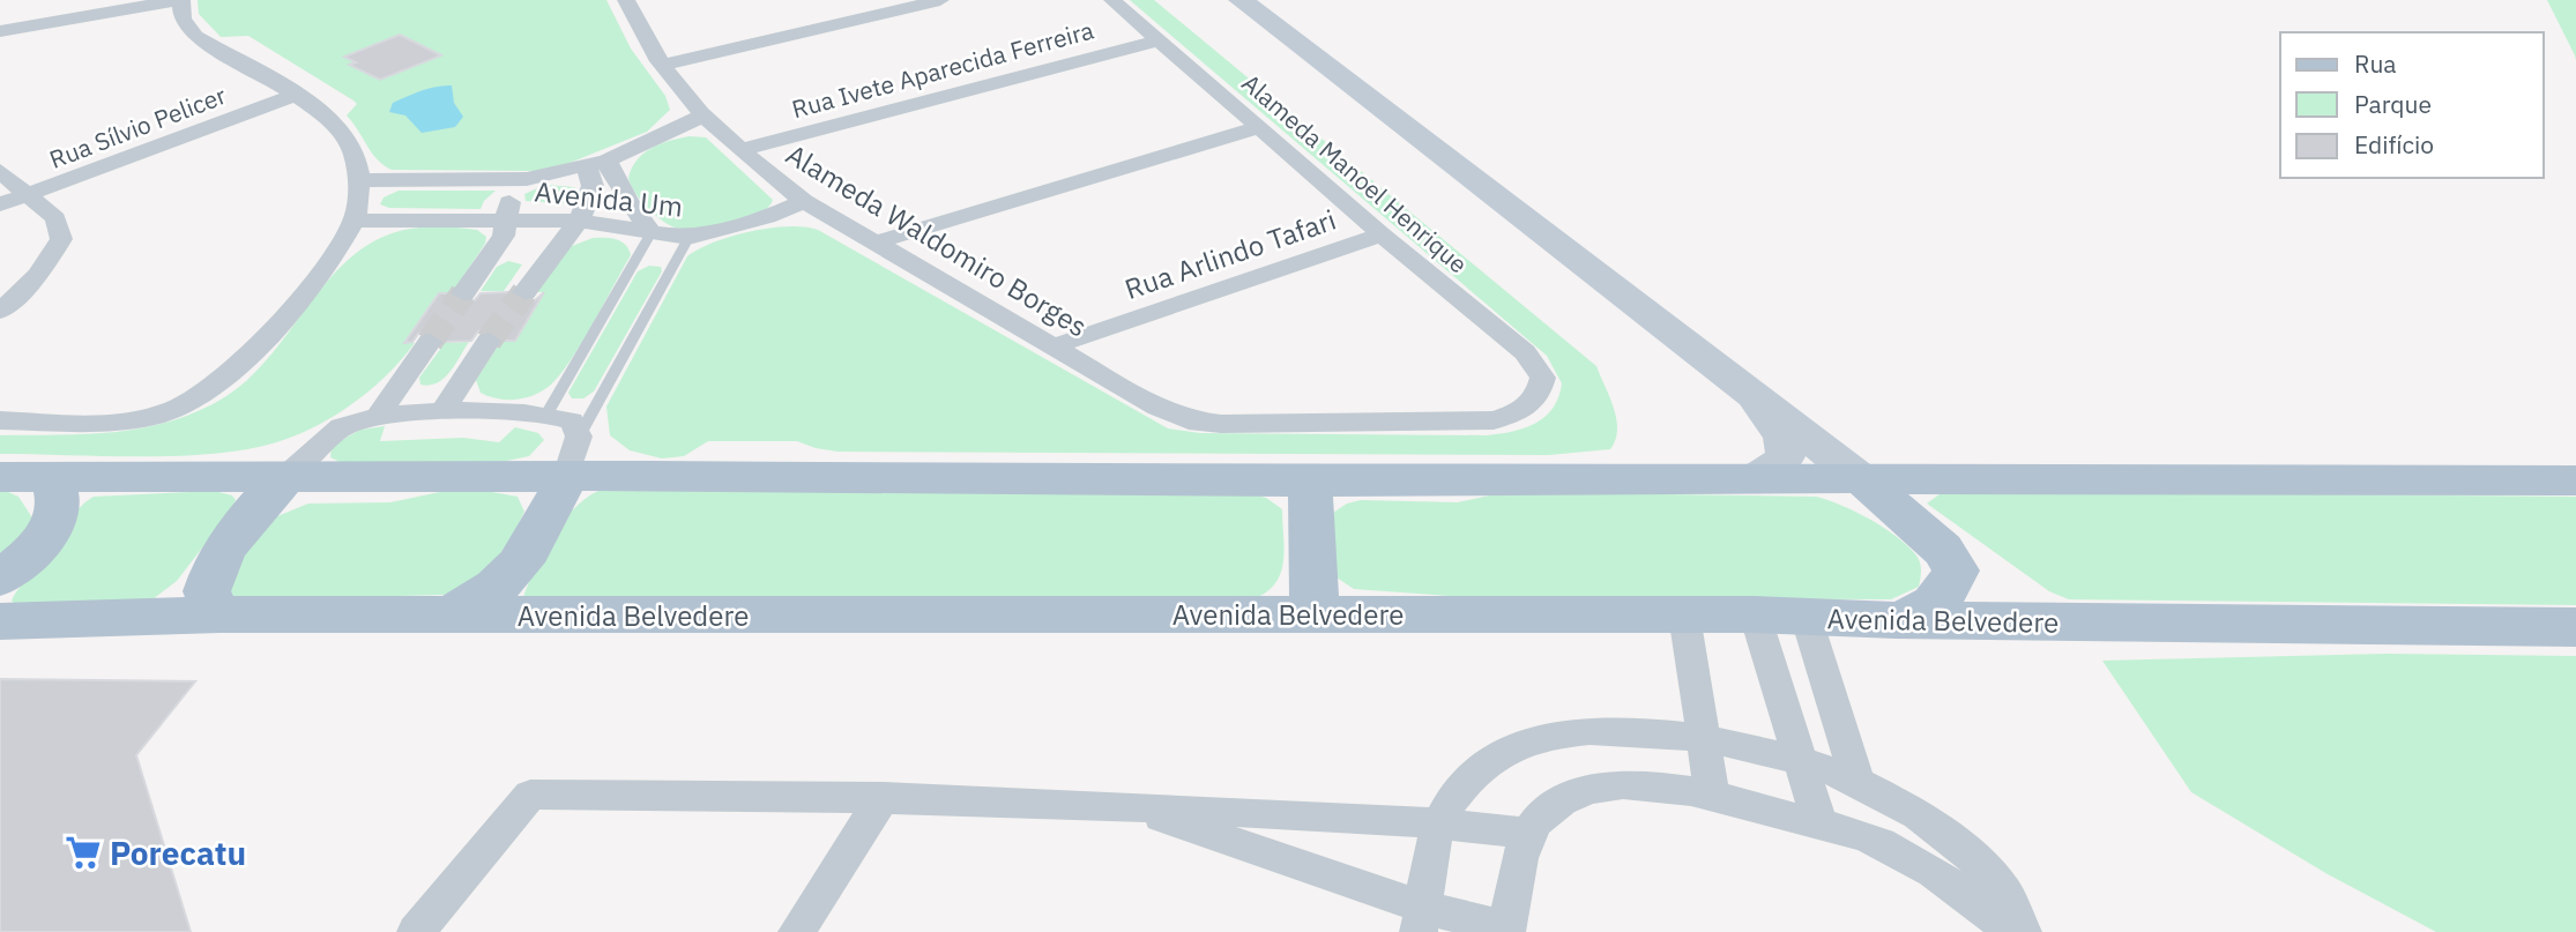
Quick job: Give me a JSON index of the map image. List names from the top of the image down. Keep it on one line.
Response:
{"streets":{"main road":["Avenida Belvedere"],"street":["Rua Ivete Aparecida Ferreira","Rua Sílvio Pelicer","Alameda Manoel Henrique","Avenida Um","Alameda Waldomiro Borges","Rua Arlindo Tafari"]},"crossings":[["Rua Ivete Aparecida Ferreira","Alameda Manoel Henrique"],["Rua Ivete Aparecida Ferreira","Alameda Waldomiro Borges"],["Alameda Manoel Henrique","Alameda Waldomiro Borges"],["Alameda Manoel Henrique","Rua Arlindo Tafari"],["Avenida Um","Alameda Waldomiro Borges"],["Alameda Waldomiro Borges","Rua Arlindo Tafari"]],"places":{"supermarket":["Porecatu"]},"legend":["Rua","Parque","Edifício"]}
